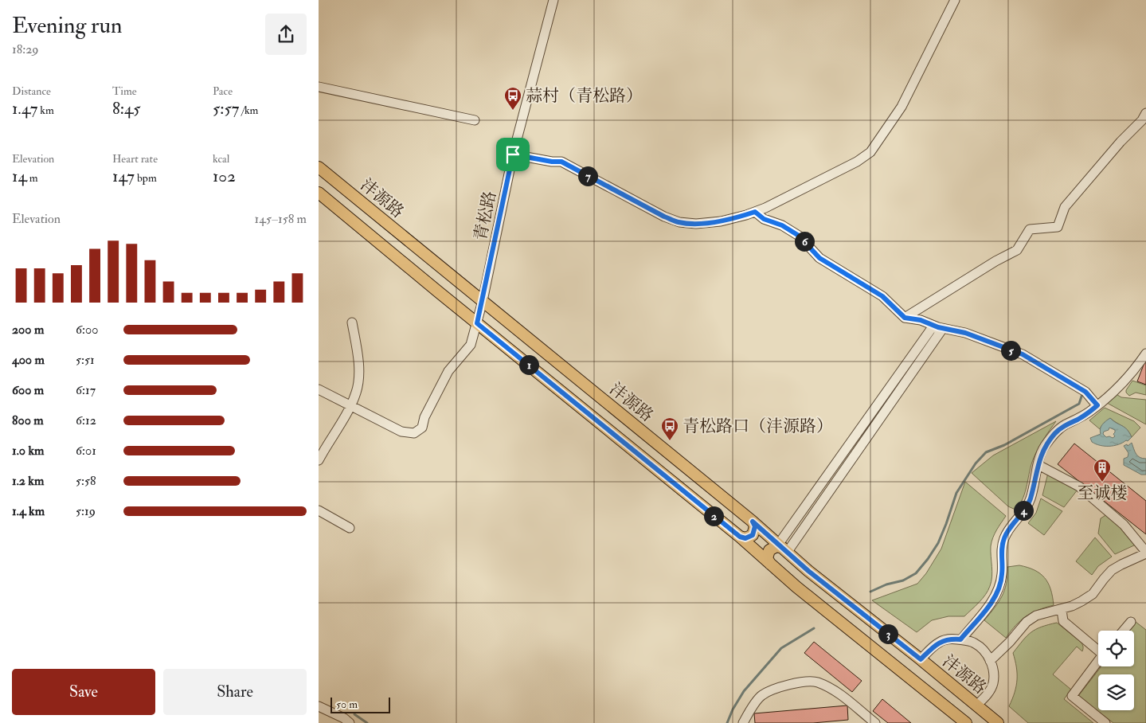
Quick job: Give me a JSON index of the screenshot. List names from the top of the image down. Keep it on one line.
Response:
{"streets":{"main road":["沣源路"],"street":["青松路"]},"crossings":[["沣源路","青松路"]],"places":{"bus stop":["蒜村（青松路）","青松路口（沣源路）"],"building":["至诚楼"]},"scale_bar":"50 m","page":{"heading":["Evening run","18:29"],"stats":[["Distance","1.47 km"],["Time","8:45"],["Pace","5:57 /km"],["Elevation","14 m"],["Heart rate","147 bpm"],["kcal","102"]],"pins":["7","6","5","1","4","2","3"],"chart":["Elevation","145–158 m"],"list":[{"name":"200 m","note":"6:00"},{"name":"400 m","note":"5:51"},{"name":"600 m","note":"6:17"},{"name":"800 m","note":"6:12"},{"name":"1.0 km","note":"6:01"},{"name":"1.2 km","note":"5:58"},{"name":"1.4 km","note":"5:19"}],"buttons":["Save","Share"],"scale":"50 m"}}
